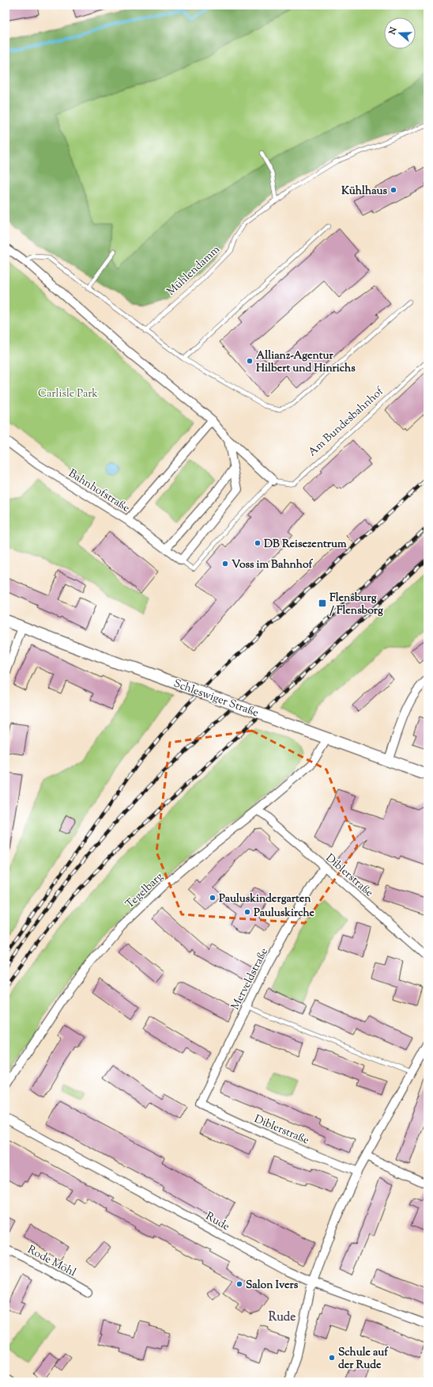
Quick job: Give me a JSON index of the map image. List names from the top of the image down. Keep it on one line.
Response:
{"streets":{"main road":["Schleswiger Straße"],"street":["Bahnhofstraße","Diblerstraße","Tegelbarg","Merveldstraße","Rude","Rode Möhl"],"lane":["Mühlendamm","Am Bundesbahnhof"]},"crossings":[["Schleswiger Straße","Tegelbarg"],["Diblerstraße","Tegelbarg"],["Diblerstraße","Merveldstraße"]],"districts":["Rude"],"parks":["Carlisle Park"],"places":{"other":["Kühlhaus","Allianz-Agentur Hilbert und Hinrichs","DB Reisezentrum","Voss im Bahnhof","Pauluskindergarten","Pauluskirche","Salon Ivers","Schule auf der Rude"],"transit":["Flensburg / Flensborg"]},"north":"left"}
